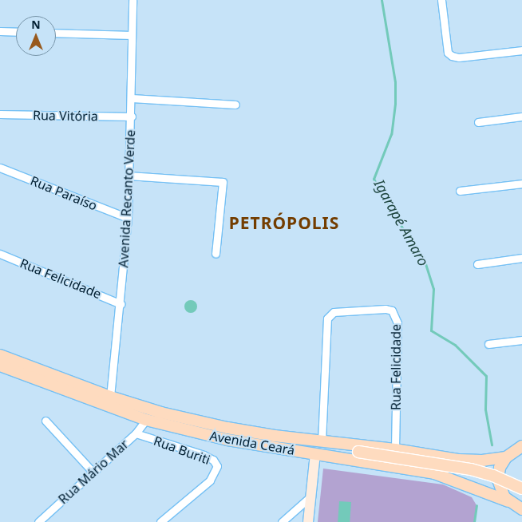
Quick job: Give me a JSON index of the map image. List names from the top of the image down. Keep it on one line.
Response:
{"streets":{"main road":["Avenida Ceará"],"street":["Rua Vitória","Rua Paraíso","Avenida Recanto Verde","Rua Felicidade","Rua Buriti","Rua Mário Mar"]},"crossings":[["Rua Vitória","Avenida Recanto Verde"],["Rua Paraíso","Avenida Recanto Verde"],["Avenida Recanto Verde","Rua Felicidade"],["Avenida Recanto Verde","Avenida Ceará"],["Rua Felicidade","Avenida Ceará"],["Avenida Ceará","Rua Mário Mar"],["Rua Buriti","Rua Mário Mar"]],"districts":["PETRÓPOLIS"],"water":["Igarapé Amaro"],"north":"top"}
